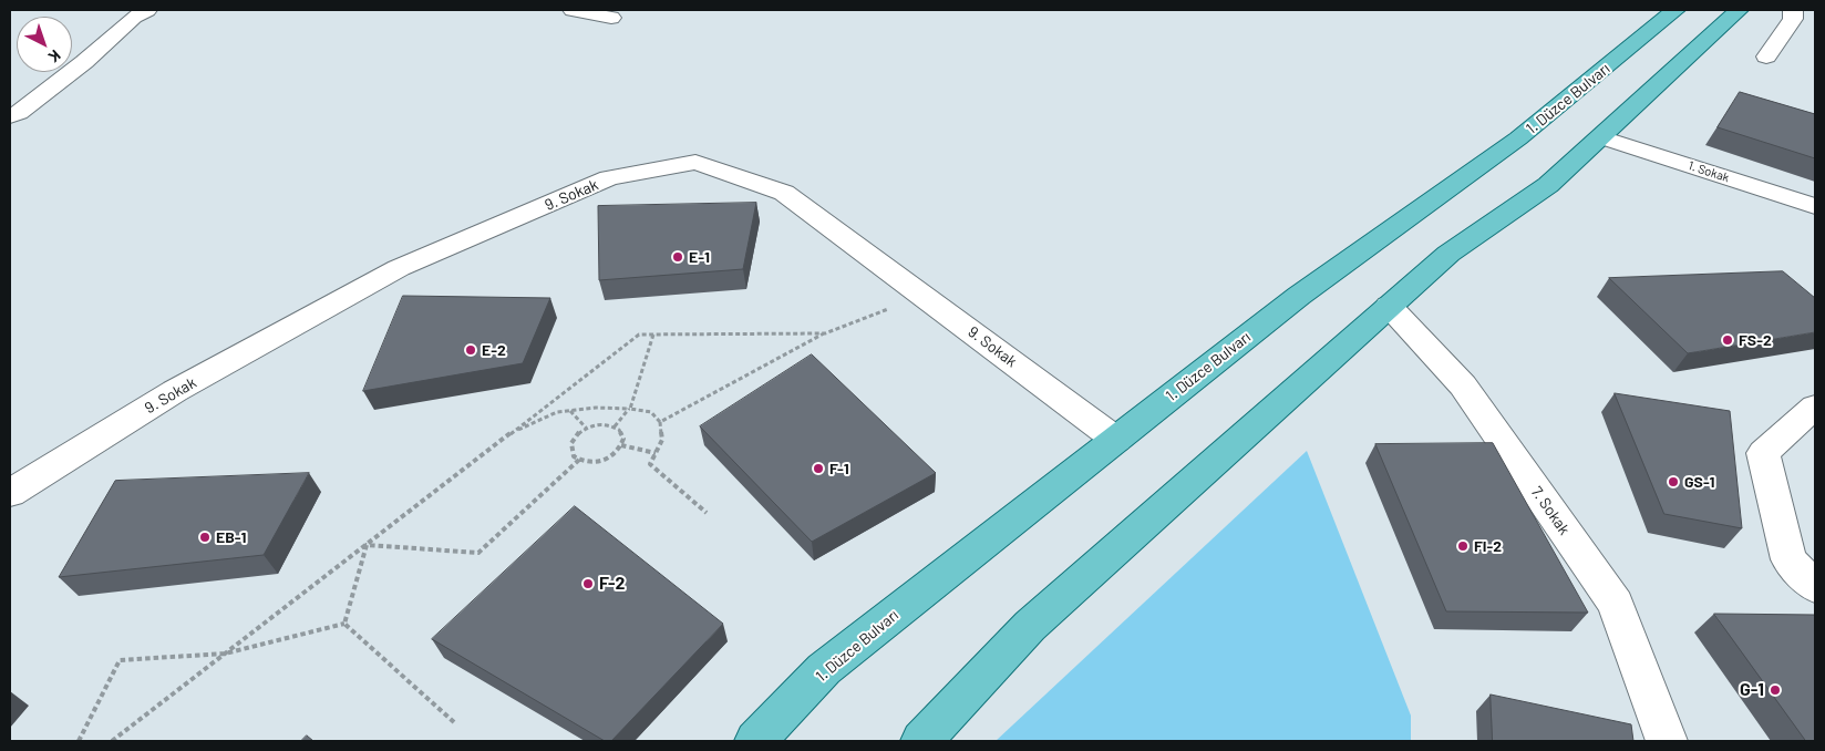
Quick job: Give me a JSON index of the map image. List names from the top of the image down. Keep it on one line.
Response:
{"streets":{"main road":["1. Düzce Bulvarı"],"street":["1. Sokak","9. Sokak","7. Sokak"]},"crossings":[["1. Düzce Bulvarı","9. Sokak"]],"places":["E-1","FS-2","E-2","F-1","GS-1","EB-1","FI-2","F-2","G-1"],"north":"bottom right"}
